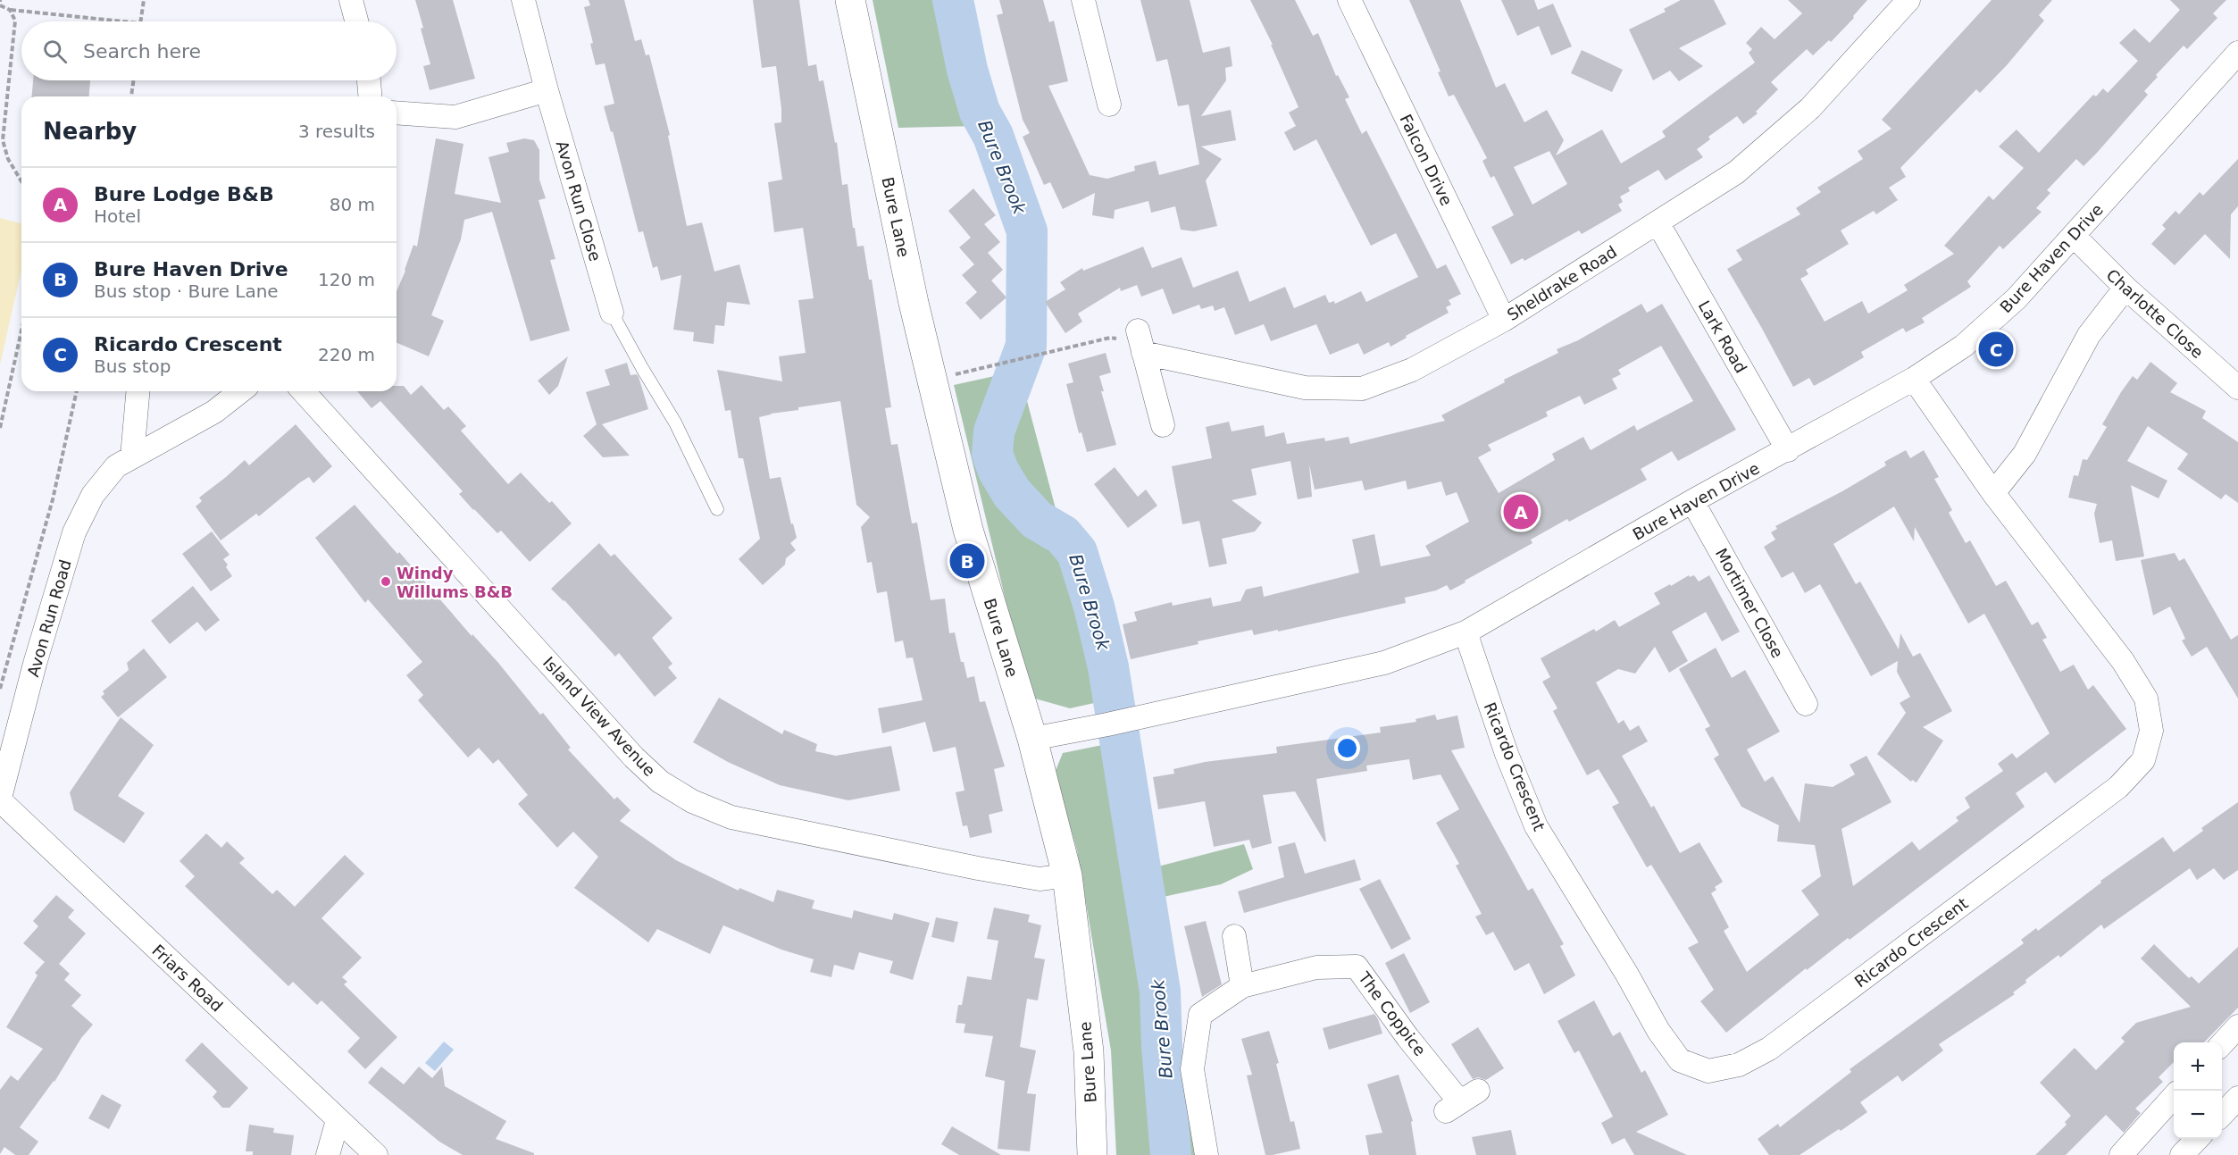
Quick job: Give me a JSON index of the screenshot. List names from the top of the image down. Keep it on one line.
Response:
{"streets":{"street":["Falcon Drive","Avon Run Close","Bure Lane","Bure Haven Drive","Sheldrake Road","Charlotte Close","Lark Road","Mortimer Close","Avon Run Road","Island View Avenue","Ricardo Crescent","Friars Road","The Coppice"]},"crossings":[["Falcon Drive","Sheldrake Road"],["Bure Lane","Bure Haven Drive"],["Bure Lane","Island View Avenue"],["Bure Haven Drive","Charlotte Close"],["Bure Haven Drive","Lark Road"],["Bure Haven Drive","Mortimer Close"],["Bure Haven Drive","Ricardo Crescent"],["Sheldrake Road","Lark Road"],["Avon Run Road","Friars Road"]],"water":["Bure Brook"],"places":["Windy Willums B&B"],"page":{"search":"Search here","heading":["Nearby","3 results"],"list":[{"mark":"A","name":"Bure Lodge B&B","note":"Hotel","value":"80 m"},{"mark":"B","name":"Bure Haven Drive","note":"Bus stop · Bure Lane","value":"120 m"},{"mark":"C","name":"Ricardo Crescent","note":"Bus stop","value":"220 m"}],"pins":["C","A","B"],"map_buttons":["+","−"]}}
